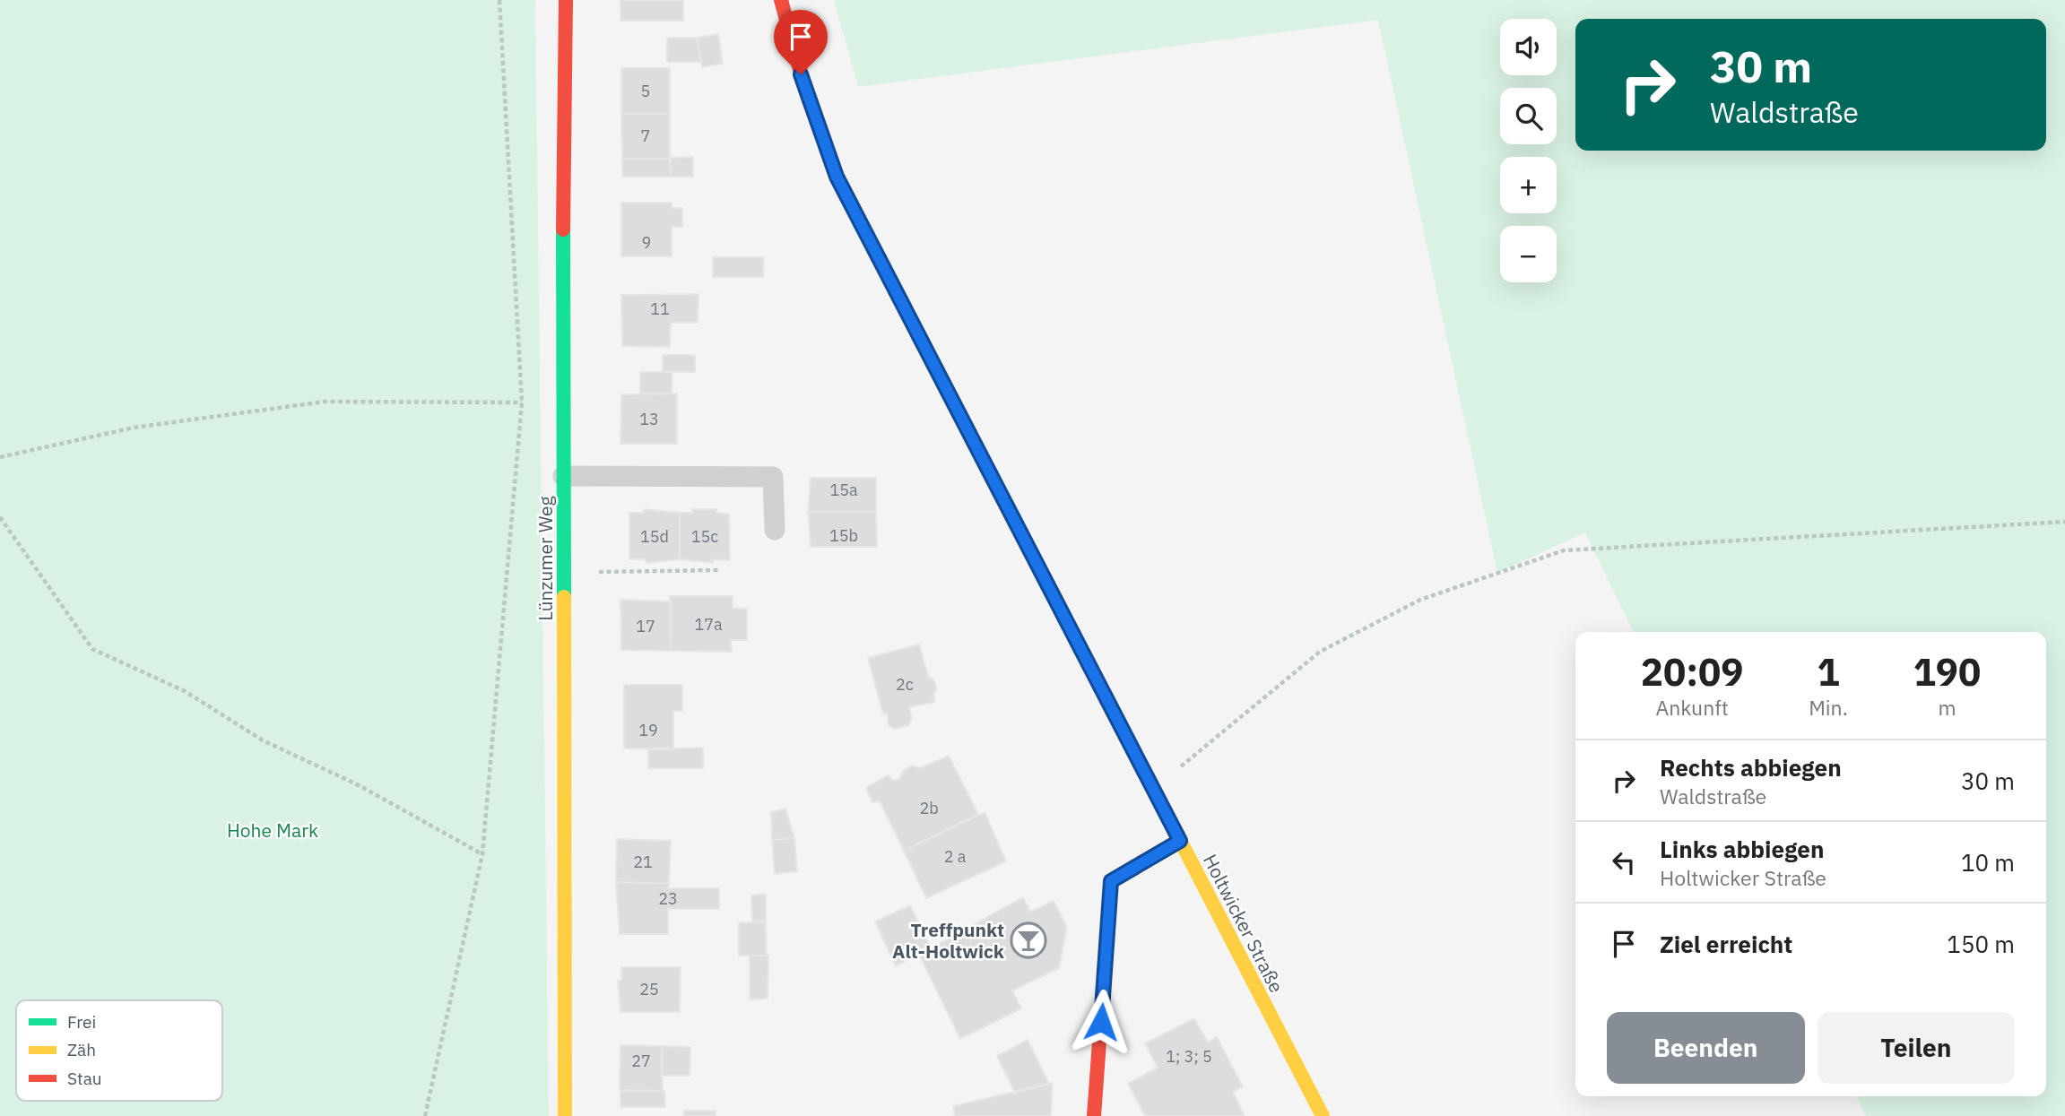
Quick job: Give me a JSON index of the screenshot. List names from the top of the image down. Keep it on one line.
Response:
{"streets":{"street":["Lünzumer Weg","Holtwicker Straße"]},"parks":["Hohe Mark"],"places":{"bar":["Treffpunkt Alt-Holtwick"]},"house_numbers":["5","7","9","11","13","15a","15b","15d","15c","17a","17","2c","19","2b","2 a","21","23","25","1; 3; 5","27"],"legend":["Frei","Zäh","Stau"],"page":{"map_buttons":["+","−"],"turn":["30 m","Waldstraße"],"eta":["20:09","Ankunft","1","Min.","190","m"],"list":[{"name":"Rechts abbiegen","note":"Waldstraße","value":"30 m"},{"name":"Links abbiegen","note":"Holtwicker Straße","value":"10 m"},{"name":"Ziel erreicht","value":"150 m"}],"buttons":["Beenden","Teilen"]}}
